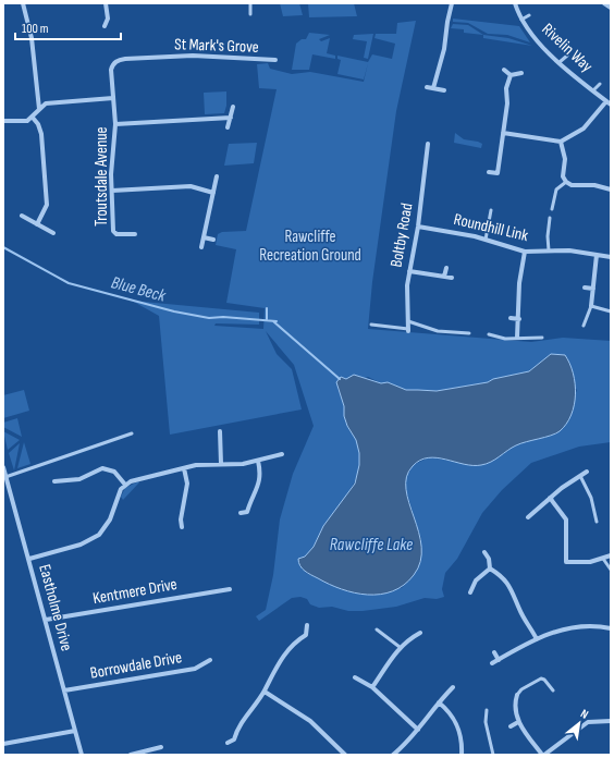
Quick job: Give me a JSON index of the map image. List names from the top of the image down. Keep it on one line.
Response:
{"streets":{"street":["St Mark's Grove","Rivelin Way","Troutsdale Avenue","Roundhill Link","Boltby Road","Kentmere Drive","Eastholme Drive","Borrowdale Drive"]},"crossings":[["St Mark's Grove","Troutsdale Avenue"],["Roundhill Link","Boltby Road"],["Kentmere Drive","Eastholme Drive"],["Eastholme Drive","Borrowdale Drive"]],"water":["Blue Beck","Rawcliffe Lake"],"parks":["Rawcliffe Recreation Ground"],"scale_bar":"100 m","north":"top right"}
